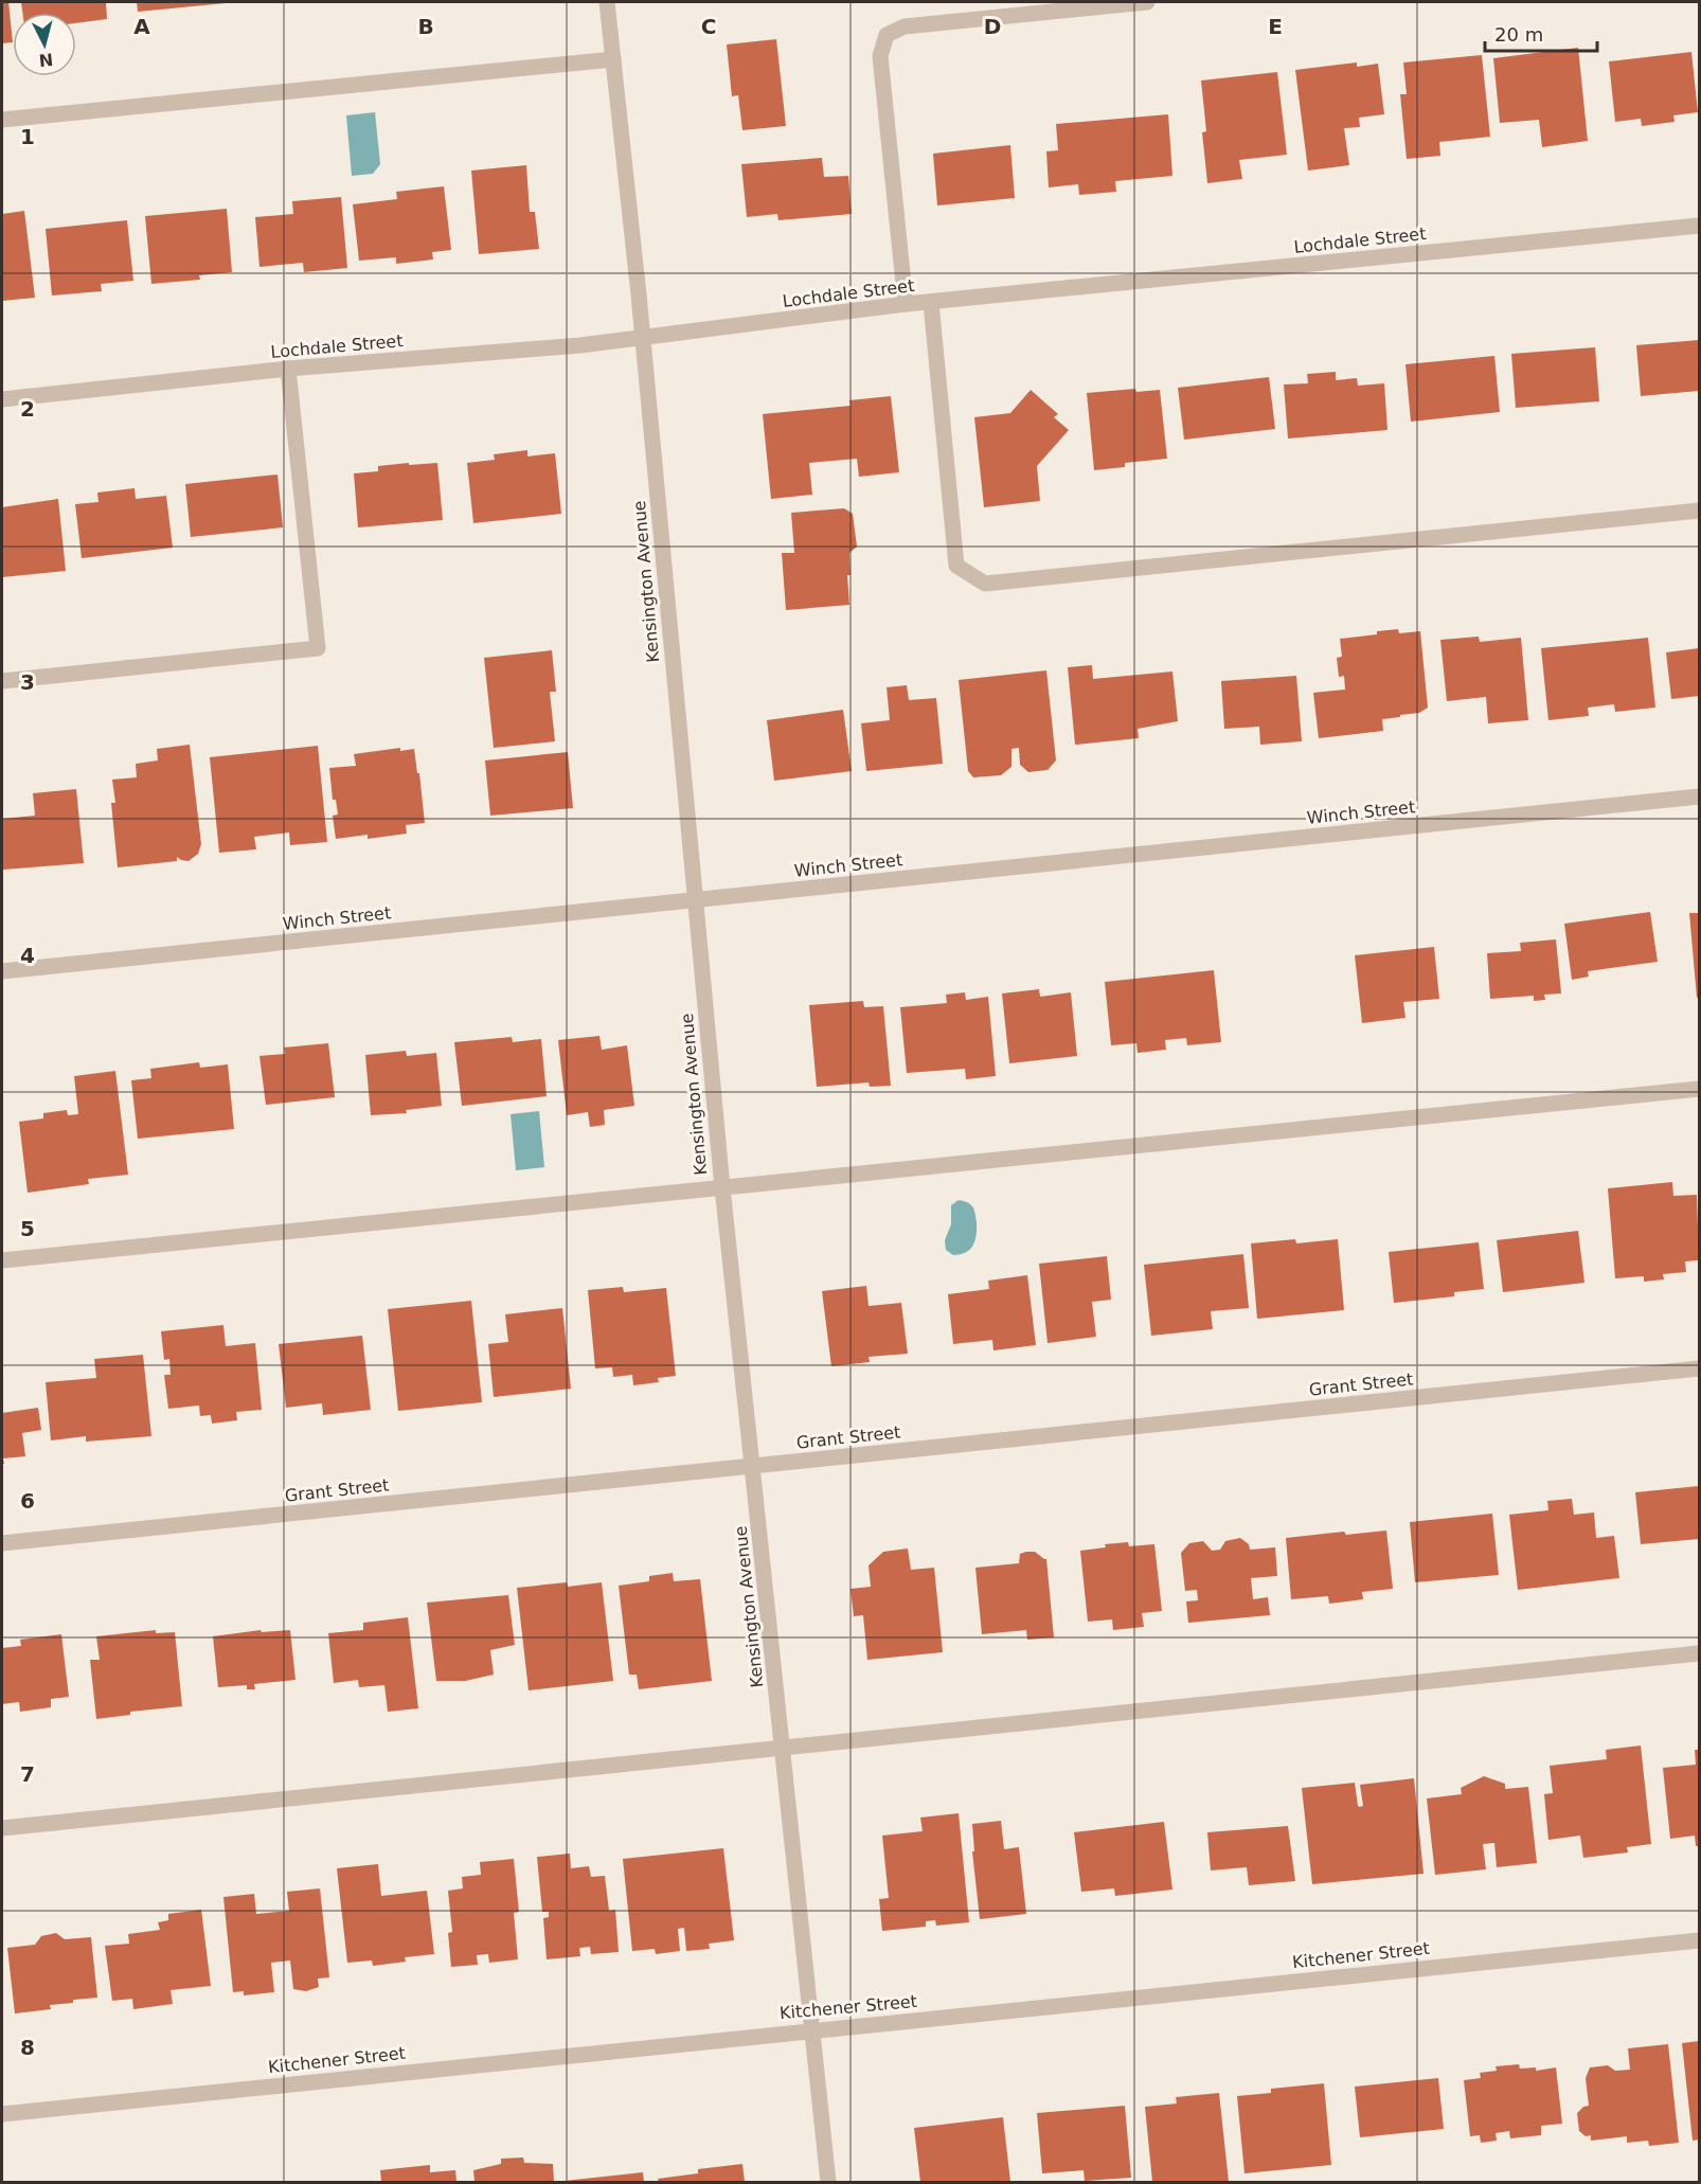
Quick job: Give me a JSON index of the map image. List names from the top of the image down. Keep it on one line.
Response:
{"streets":{"street":["Lochdale Street","Kensington Avenue","Winch Street","Grant Street","Kitchener Street"]},"crossings":[["Lochdale Street","Kensington Avenue"],["Kensington Avenue","Winch Street"],["Kensington Avenue","Grant Street"],["Kensington Avenue","Kitchener Street"]],"scale_bar":"20 m","north":"bottom","grid":{"columns":["A","B","C","D","E"],"rows":["1","2","3","4","5","6","7","8"]}}
